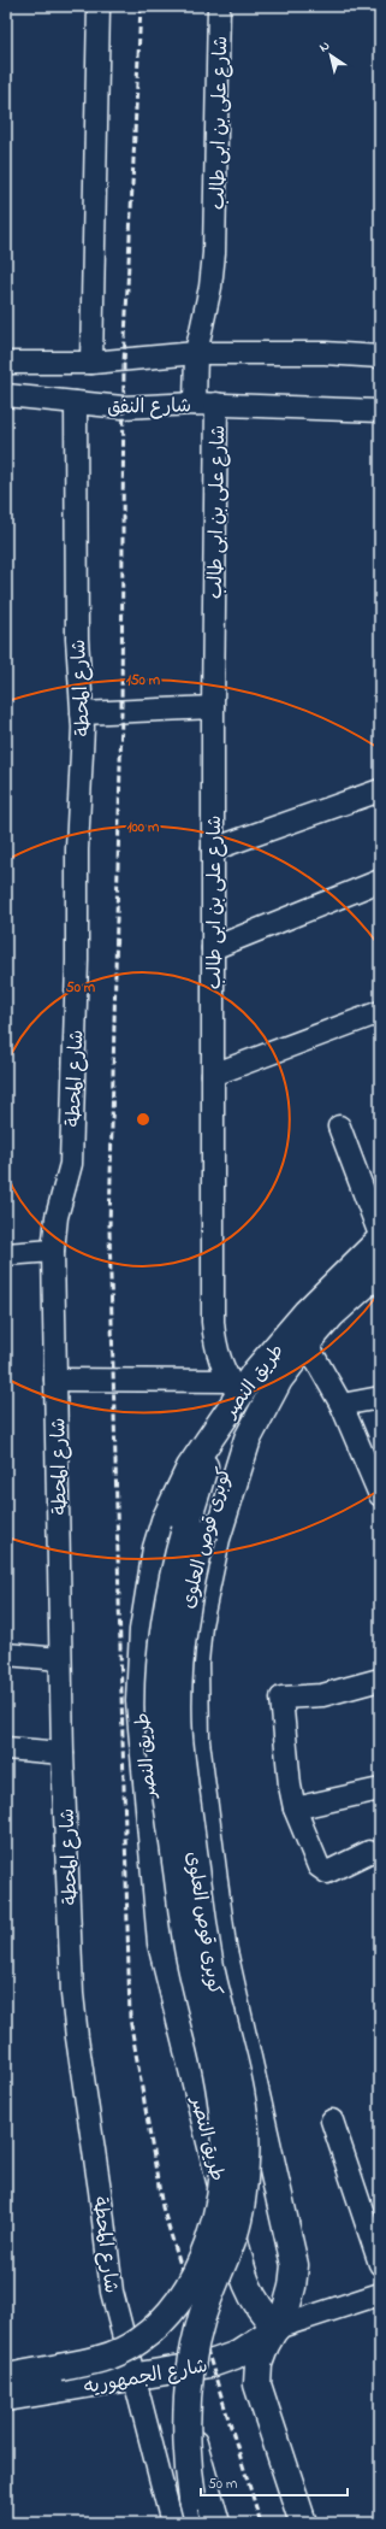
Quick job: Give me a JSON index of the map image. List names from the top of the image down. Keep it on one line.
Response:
{"streets":{"street":["شارع على بن ابى طالب","شارع النفق","شارع المحطة","طريق النصر","كوبرى قوص العلوى","شارع الجمهوريه"]},"crossings":[["شارع على بن ابى طالب","شارع النفق"],["شارع على بن ابى طالب","طريق النصر"],["شارع النفق","شارع المحطة"],["شارع المحطة","شارع الجمهوريه"],["طريق النصر","كوبرى قوص العلوى"],["طريق النصر","شارع الجمهوريه"]],"scale_bar":"50 m","north":"top left","rings":["150 m","100 m","50 m"]}
